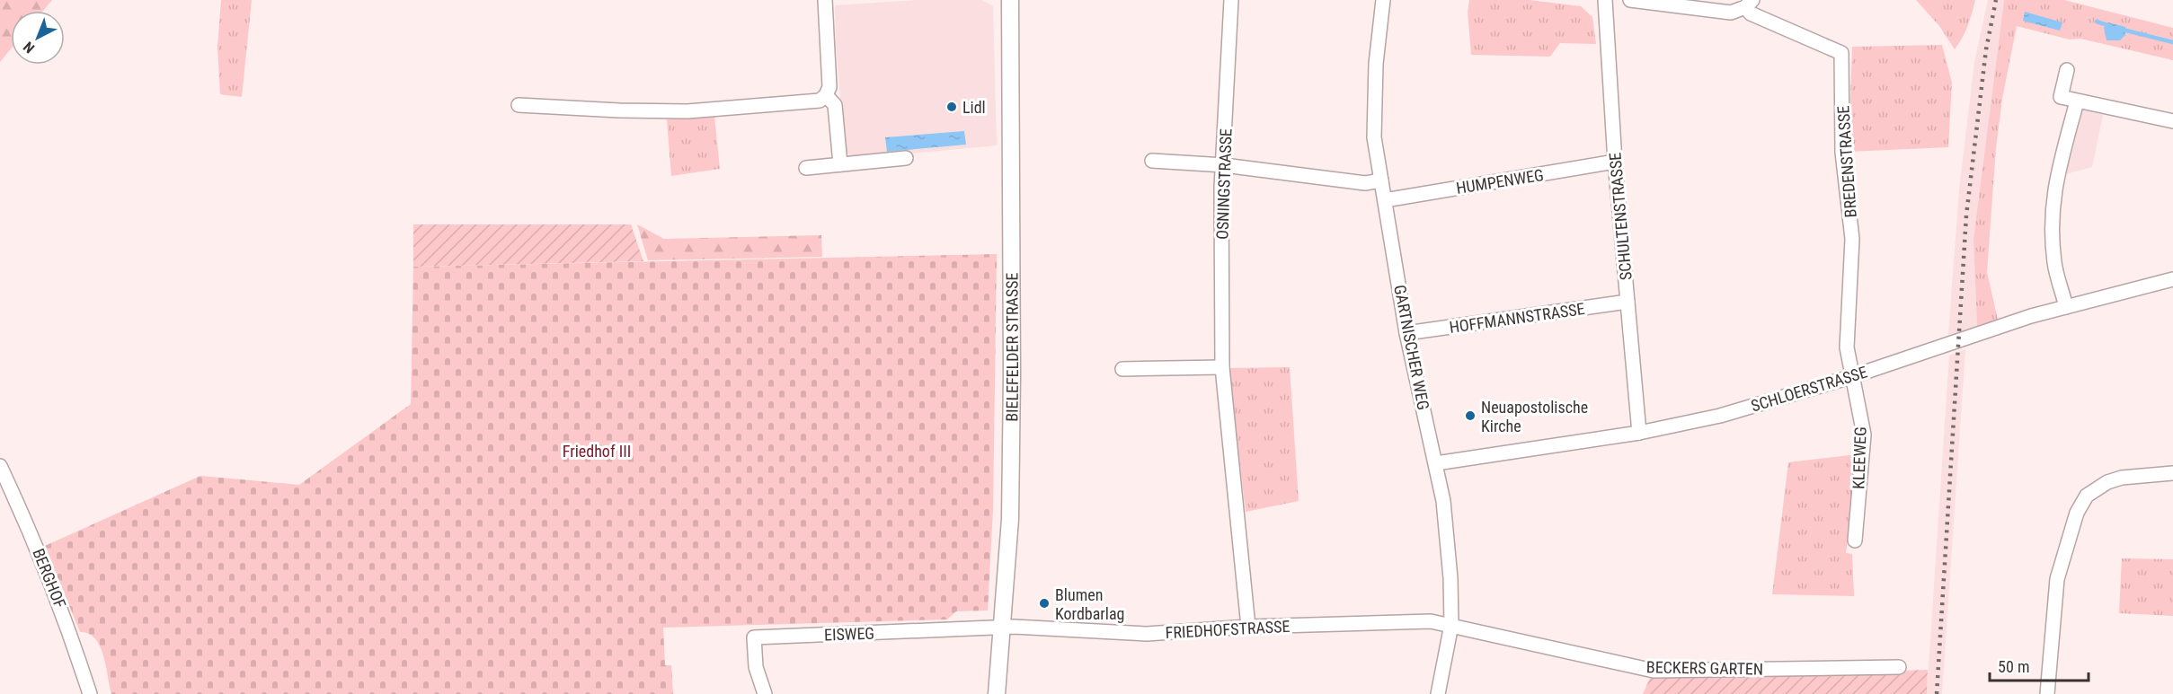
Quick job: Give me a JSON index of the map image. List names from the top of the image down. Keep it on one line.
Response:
{"streets":{"street":["BREDENSTRASSE","HUMPENWEG","OSNINGSTRASSE","SCHULTENSTRASSE","HOFFMANNSTRASSE","BIELEFELDER STRASSE","GARTNISCHER WEG","SCHLOERSTRASSE","KLEEWEG","BERGHOF","FRIEDHOFSTRASSE","EISWEG","BECKERS GARTEN"]},"crossings":[["BREDENSTRASSE","SCHLOERSTRASSE"],["BREDENSTRASSE","KLEEWEG"],["HUMPENWEG","SCHULTENSTRASSE"],["HUMPENWEG","GARTNISCHER WEG"],["OSNINGSTRASSE","FRIEDHOFSTRASSE"],["SCHULTENSTRASSE","HOFFMANNSTRASSE"],["SCHULTENSTRASSE","SCHLOERSTRASSE"],["HOFFMANNSTRASSE","GARTNISCHER WEG"],["BIELEFELDER STRASSE","FRIEDHOFSTRASSE"],["BIELEFELDER STRASSE","EISWEG"],["GARTNISCHER WEG","SCHLOERSTRASSE"],["GARTNISCHER WEG","FRIEDHOFSTRASSE"],["GARTNISCHER WEG","BECKERS GARTEN"],["SCHLOERSTRASSE","KLEEWEG"],["FRIEDHOFSTRASSE","EISWEG"],["FRIEDHOFSTRASSE","BECKERS GARTEN"]],"parks":["Friedhof III"],"places":["Lidl","Neuapostolische Kirche","Blumen Kordbarlag"],"scale_bar":"50 m","north":"bottom left"}
